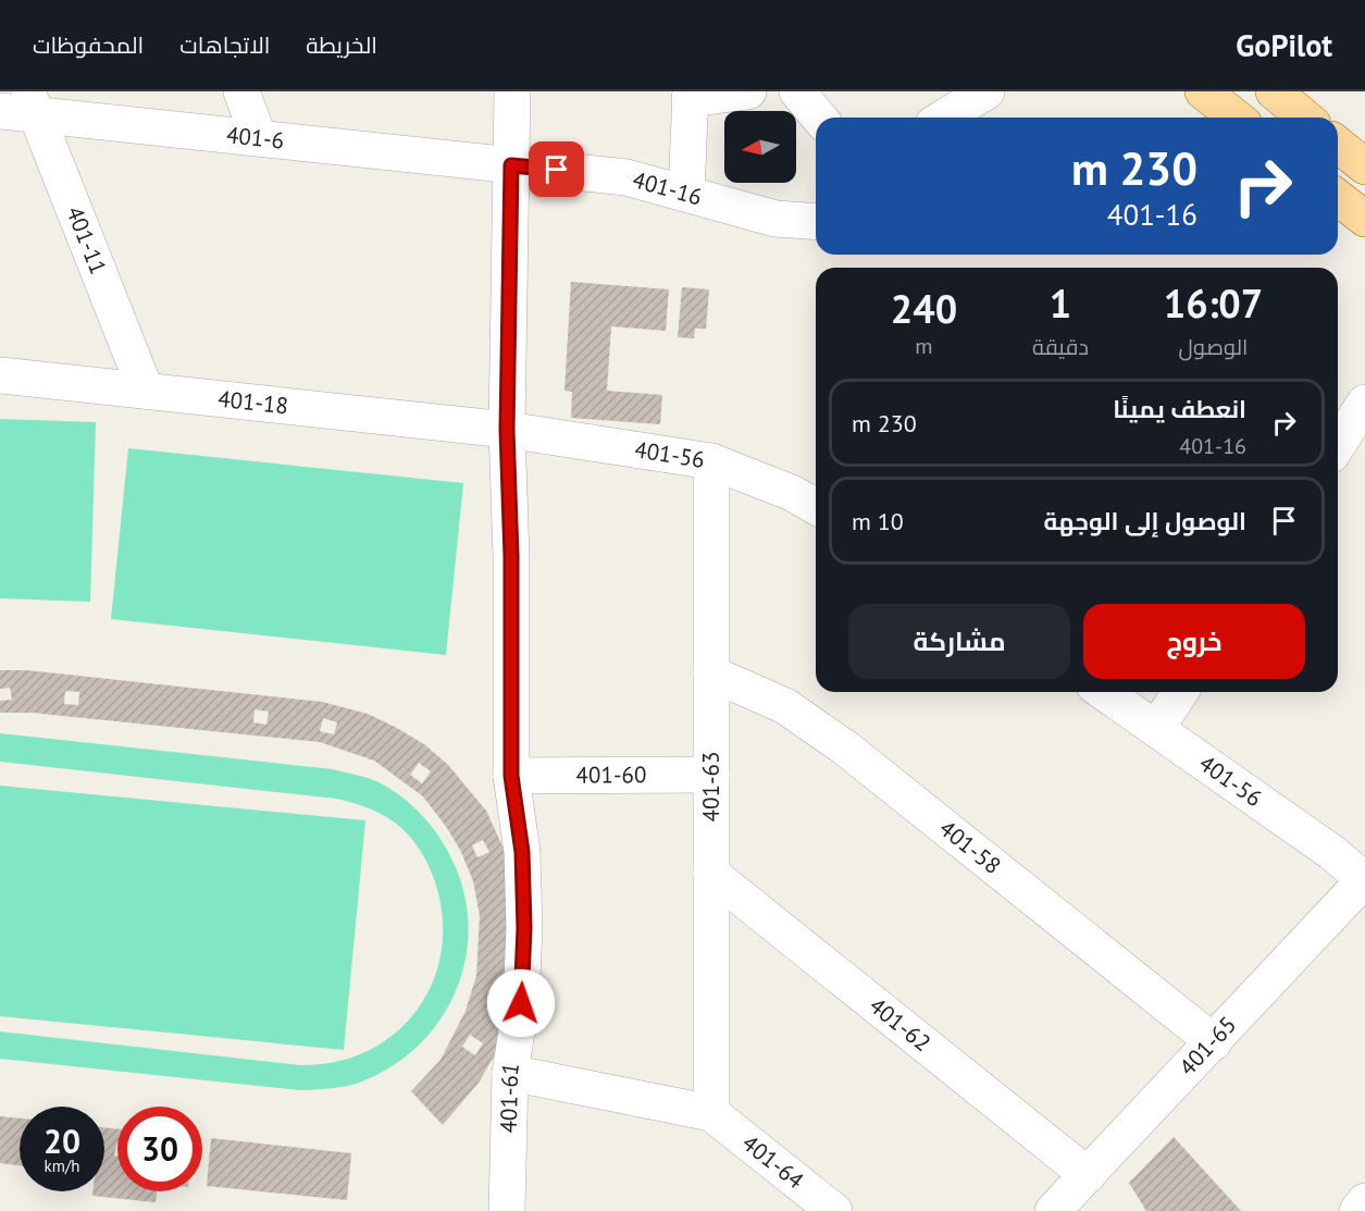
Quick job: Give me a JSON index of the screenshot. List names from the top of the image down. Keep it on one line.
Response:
{"streets":{"street":["401-6","401-16","401-11","401-18","401-56","401-60","401-63","401-58","401-62","401-65","401-61","401-64"]},"crossings":[["401-6","401-16"],["401-6","401-11"],["401-6","401-61"],["401-16","401-61"],["401-11","401-18"],["401-18","401-56"],["401-18","401-61"],["401-56","401-63"],["401-56","401-65"],["401-56","401-61"],["401-60","401-63"],["401-60","401-61"],["401-63","401-58"],["401-63","401-62"],["401-63","401-64"],["401-58","401-65"],["401-62","401-65"]],"north":"left","page":{"header":"GoPilot","nav":["الخريطة","الاتجاهات","المحفوظات"],"turn":["230 m","401-16"],"eta":["16:07","الوصول","1","دقيقة","240","m"],"list":[{"name":"انعطف يمينًا","note":"401-16","value":"230 m"},{"name":"الوصول إلى الوجهة","value":"10 m"}],"buttons":["خروج","مشاركة"],"speed":"20 km/h","limit":"30"}}
